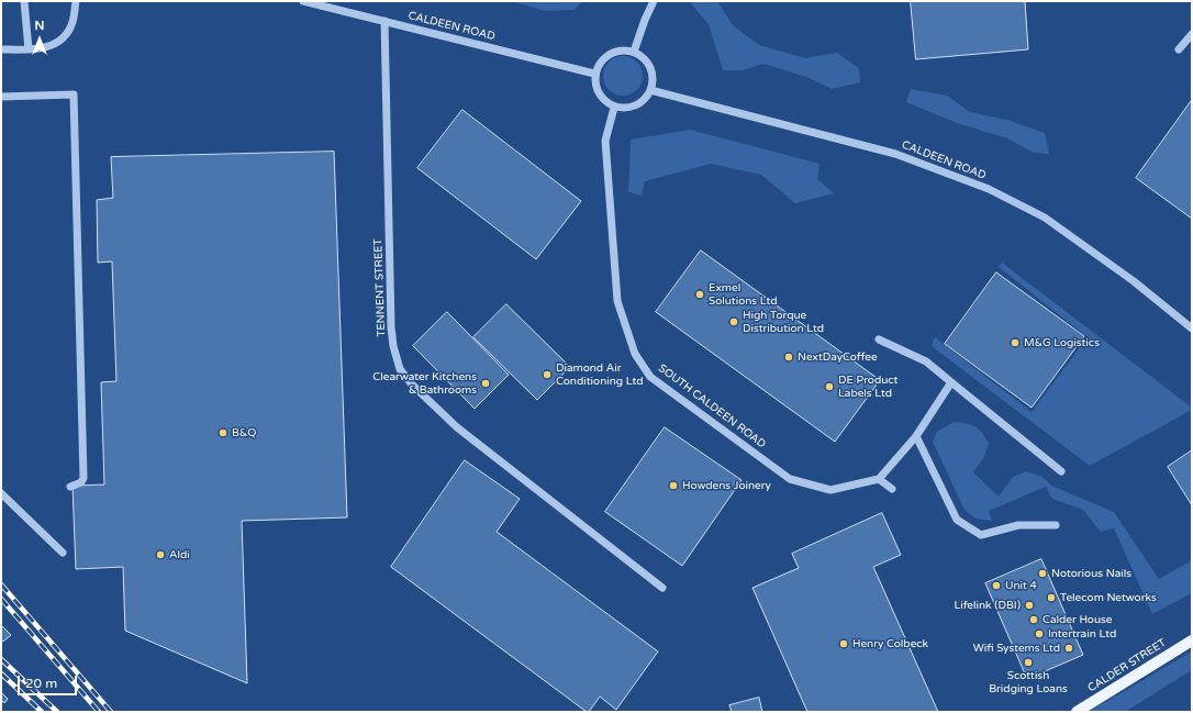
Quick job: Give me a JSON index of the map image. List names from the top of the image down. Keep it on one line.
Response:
{"streets":{"main road":["CALDER STREET"],"street":["CALDEEN ROAD","TENNENT STREET","SOUTH CALDEEN ROAD"]},"crossings":[["CALDEEN ROAD","TENNENT STREET"],["CALDEEN ROAD","SOUTH CALDEEN ROAD"]],"places":["Exmel Solutions Ltd","High Torque Distribution Ltd","M&G Logistics","NextDayCoffee","Diamond Air Conditioning Ltd","Clearwater Kitchens & Bathrooms","DE Product Labels Ltd","B&Q","Howdens Joinery","Aldi","Notorious Nails","Unit 4","Telecom Networks","Lifelink (DBI)","Calder House","Intertrain Ltd","Henry Colbeck","Wifi Systems Ltd","Scottish Bridging Loans"],"scale_bar":"20 m","north":"top"}
